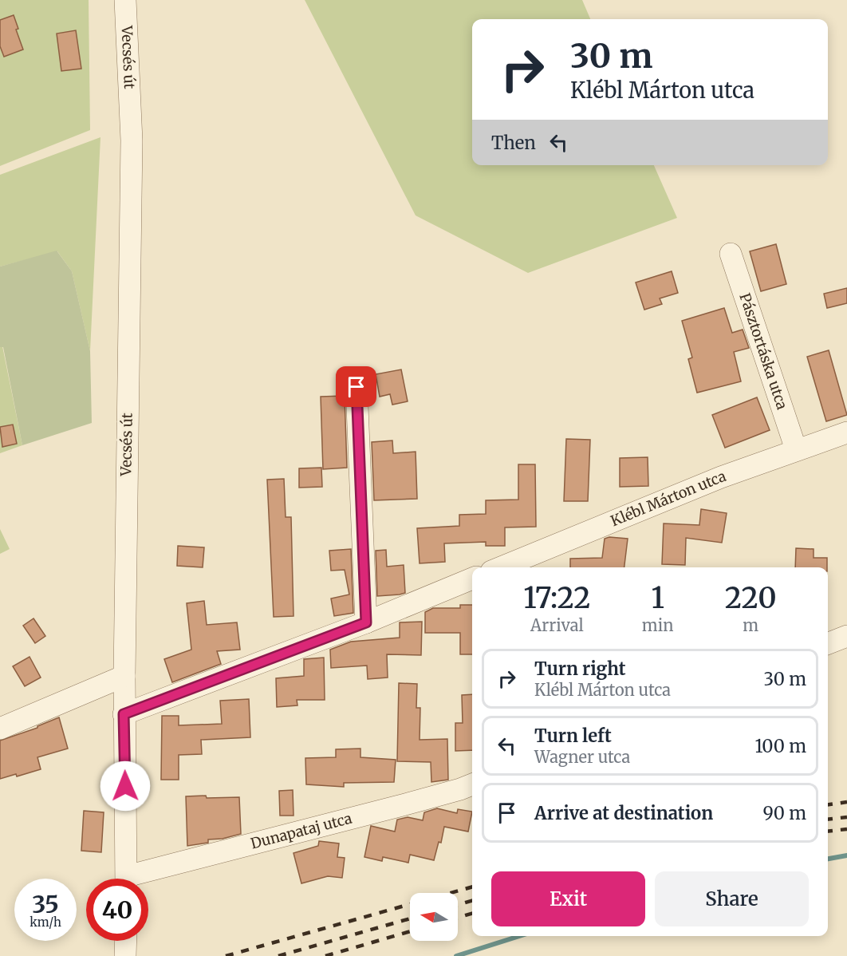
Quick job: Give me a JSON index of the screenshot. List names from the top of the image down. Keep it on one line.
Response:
{"streets":{"street":["Vecsés út","Pásztortáska utca","Klébl Márton utca","Dunapataj utca"]},"crossings":[["Pásztortáska utca","Klébl Márton utca"]],"north":"left","page":{"turn":["30 m","Klébl Márton utca"],"then":"Then","eta":["17:22","Arrival","1","min","220","m"],"list":[{"name":"Turn right","note":"Klébl Márton utca","value":"30 m"},{"name":"Turn left","note":"Wagner utca","value":"100 m"},{"name":"Arrive at destination","value":"90 m"}],"buttons":["Exit","Share"],"speed":"35 km/h","limit":"40"}}
